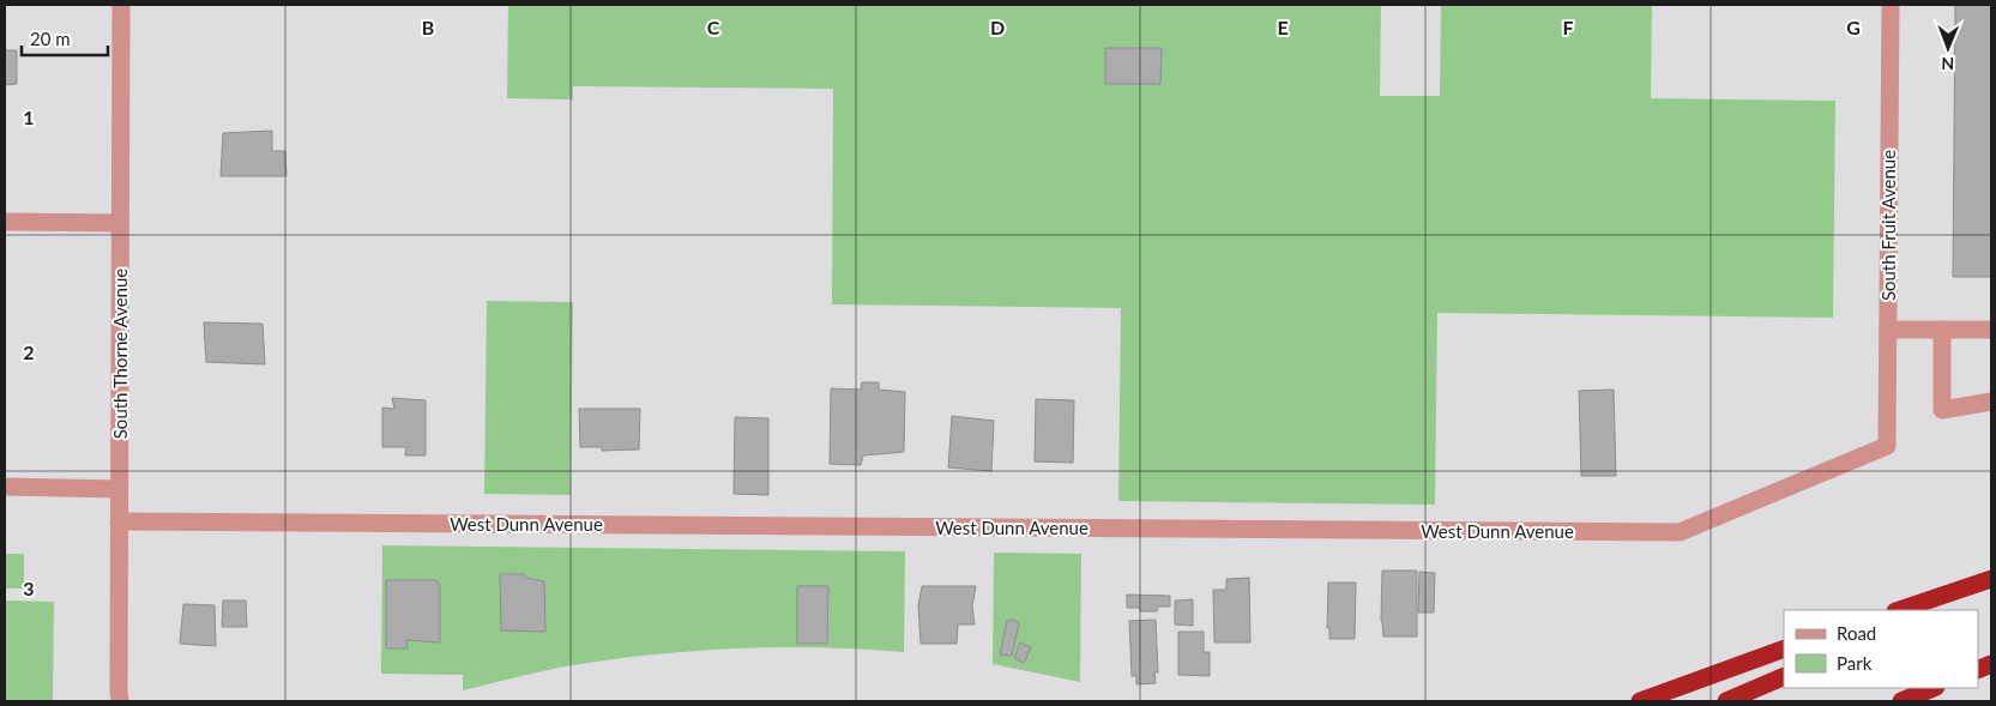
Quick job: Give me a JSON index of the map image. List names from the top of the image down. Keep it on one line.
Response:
{"streets":{"street":["South Fruit Avenue","South Thorne Avenue","West Dunn Avenue"]},"crossings":[["South Fruit Avenue","West Dunn Avenue"],["South Thorne Avenue","West Dunn Avenue"]],"legend":["Road","Park"],"scale_bar":"20 m","north":"bottom","grid":{"columns":["B","C","D","E","F","G"],"rows":["1","2","3"]}}
